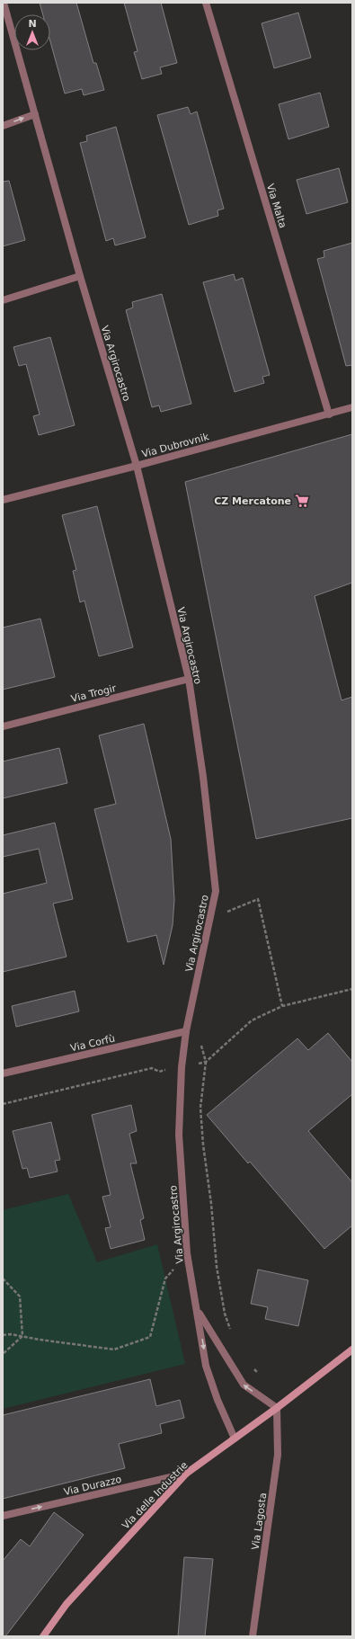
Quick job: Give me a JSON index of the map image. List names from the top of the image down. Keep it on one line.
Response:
{"streets":{"street":["Via Malta","Via Argirocastro","Via Dubrovnik","Via Trogir","Via Corfù","Via Durazzo","Via delle Industrie","Via Lagosta"]},"crossings":[["Via Malta","Via Dubrovnik"],["Via Argirocastro","Via Dubrovnik"],["Via Argirocastro","Via Trogir"],["Via Argirocastro","Via Corfù"],["Via Argirocastro","Via delle Industrie"],["Via Argirocastro","Via Lagosta"],["Via Durazzo","Via delle Industrie"],["Via delle Industrie","Via Lagosta"]],"one_way":["Via Durazzo"],"places":{"supermarket":["CZ Mercatone"]},"north":"top"}
